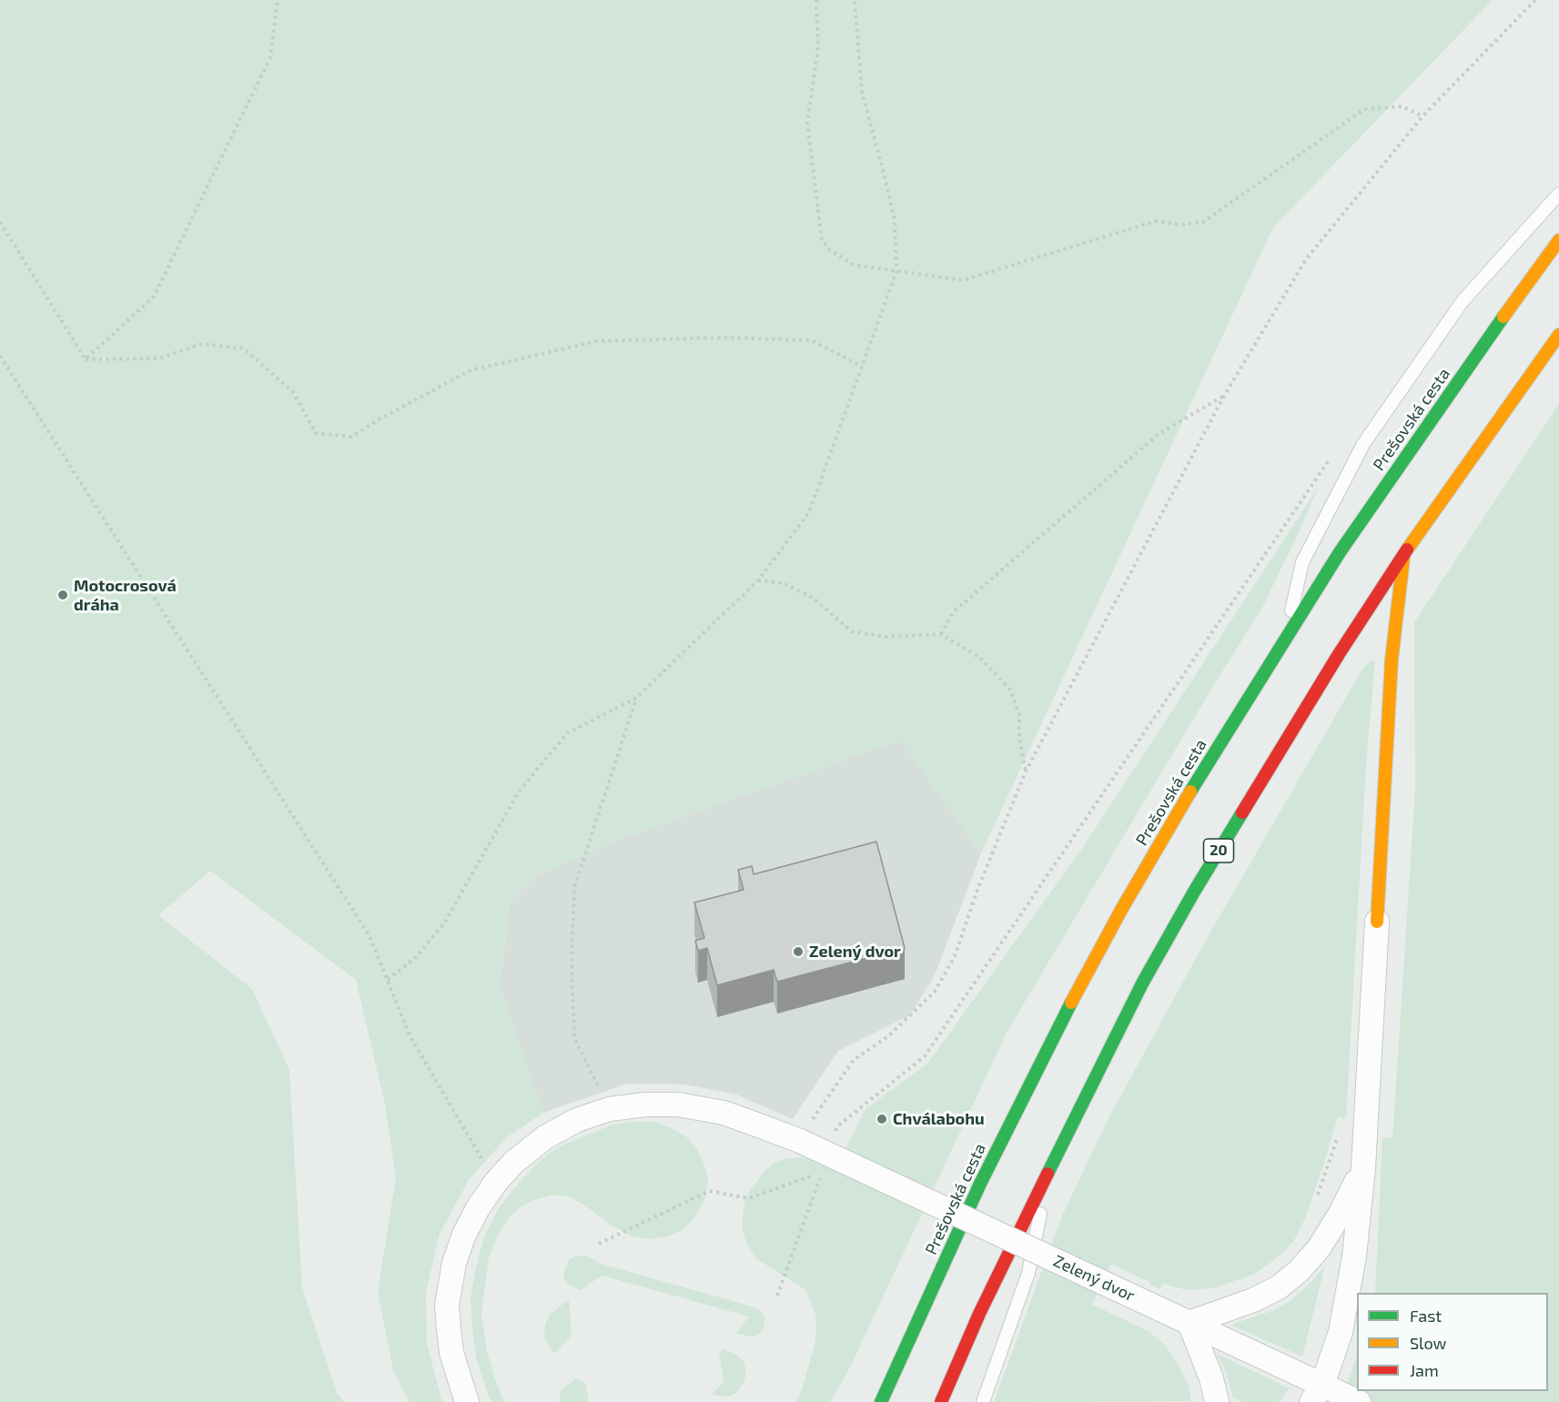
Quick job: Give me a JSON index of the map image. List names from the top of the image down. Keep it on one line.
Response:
{"streets":{"highway":["Prešovská cesta","20"],"street":["Zelený dvor"]},"places":["Motocrosová dráha","Zelený dvor","Chválabohu"],"legend":["Fast","Slow","Jam"]}
